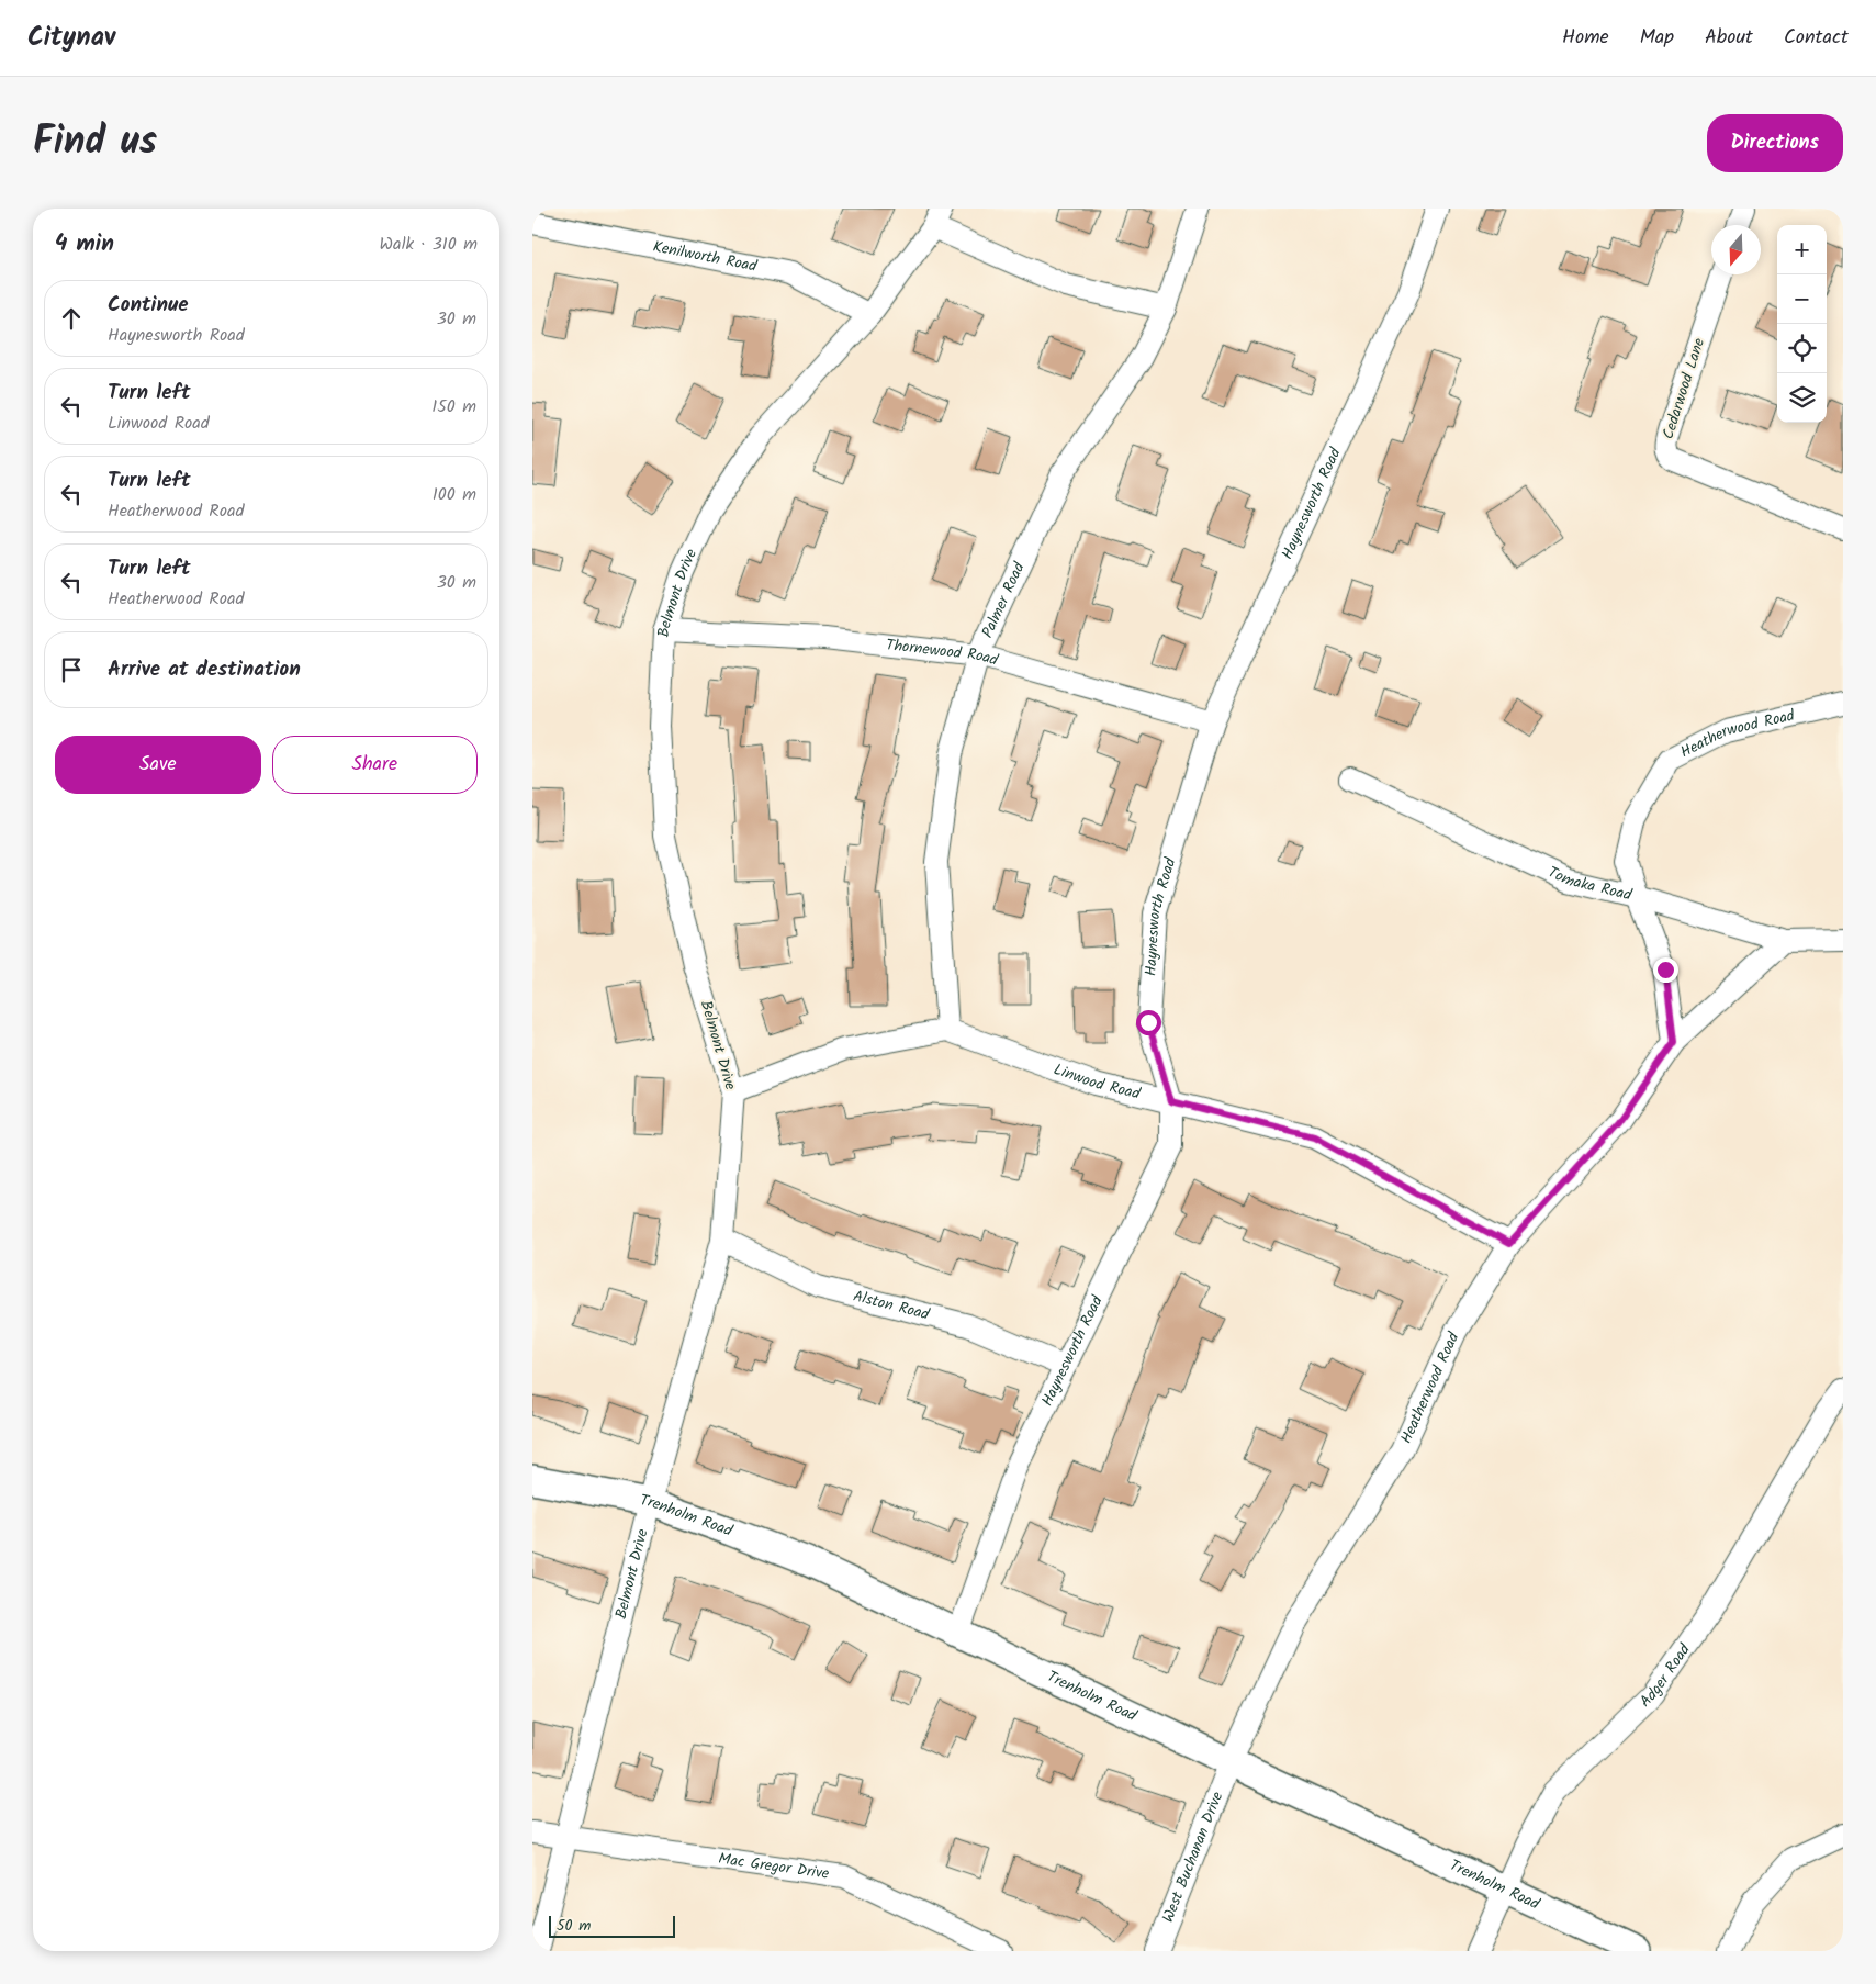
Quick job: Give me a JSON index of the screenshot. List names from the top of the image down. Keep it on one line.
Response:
{"streets":{"main road":["Trenholm Road"],"street":["Kenilworth Road","Cedarwood Lane","Haynesworth Road","Belmont Drive","Palmer Road","Thornewood Road","Heatherwood Road","Tomaka Road","Linwood Road","Alston Road","Adger Road","West Buchanan Drive","Mac Gregor Drive"]},"crossings":[["Kenilworth Road","Belmont Drive"],["Haynesworth Road","Thornewood Road"],["Haynesworth Road","Linwood Road"],["Haynesworth Road","Alston Road"],["Haynesworth Road","Trenholm Road"],["Belmont Drive","Thornewood Road"],["Belmont Drive","Alston Road"],["Belmont Drive","Trenholm Road"],["Belmont Drive","Mac Gregor Drive"],["Palmer Road","Thornewood Road"],["Palmer Road","Linwood Road"],["Heatherwood Road","Tomaka Road"],["Heatherwood Road","Linwood Road"],["Heatherwood Road","Trenholm Road"],["Heatherwood Road","West Buchanan Drive"],["Trenholm Road","Adger Road"],["Trenholm Road","West Buchanan Drive"]],"scale_bar":"50 m","north":"bottom","page":{"header":"Citynav","nav":["Home","Map","About","Contact"],"title":"Find us","buttons":["Directions",["Save","Share"]],"heading":["4 min","Walk · 310 m"],"map_buttons":["+","−"],"list":[["Continue","Haynesworth Road","30 m"],["Turn left","Linwood Road","150 m"],["Turn left","Heatherwood Road","100 m"],["Turn left","Heatherwood Road","30 m"],"Arrive at destination"],"scale":"50 m"}}
